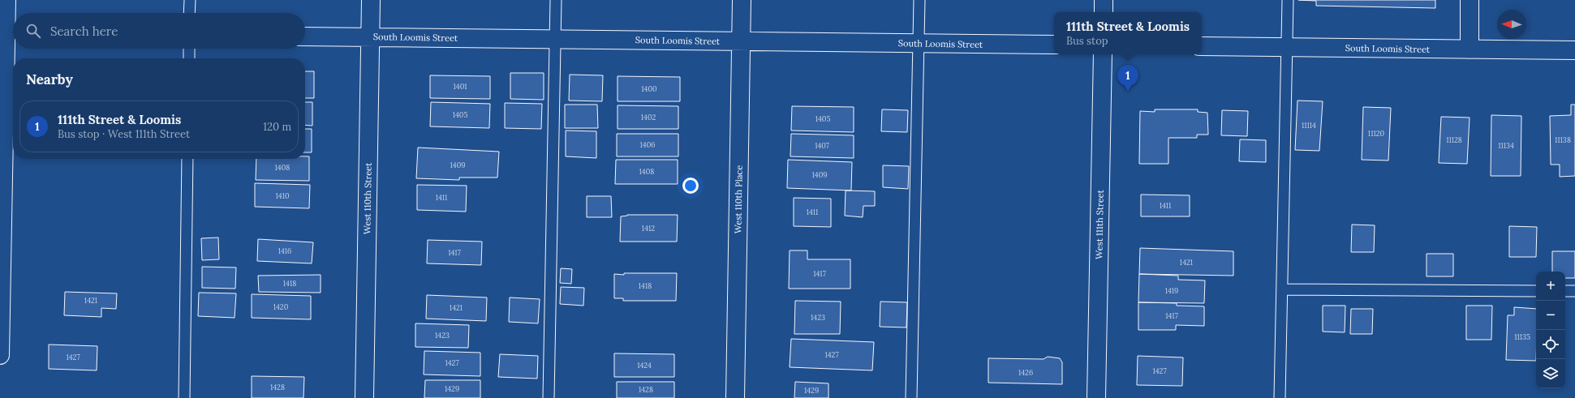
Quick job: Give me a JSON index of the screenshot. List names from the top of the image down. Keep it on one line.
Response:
{"streets":{"street":["South Loomis Street","West 110th Street","West 110th Place","West 111th Street"]},"crossings":[["South Loomis Street","West 110th Street"],["South Loomis Street","West 110th Place"]],"house_numbers":["1401","1400","1405","1402","1405","11114","11120","11128","11138","1406","1407","11134","1409","1408","1408","1409","1410","1411","1411","1411","1412","1416","1417","1421","1417","1418","1418","1419","1421","1420","1421","1417","1423","1423","11135","1427","1427","1427","1424","1427","1426","1428","1429","1428","1429"],"north":"left","page":{"popup":["111th Street & Loomis","Bus stop"],"search":"Search here","heading":"Nearby","pins":"1","list":[{"mark":"1","name":"111th Street & Loomis","note":"Bus stop · West 111th Street","value":"120 m"}],"map_buttons":["+","−"]}}
